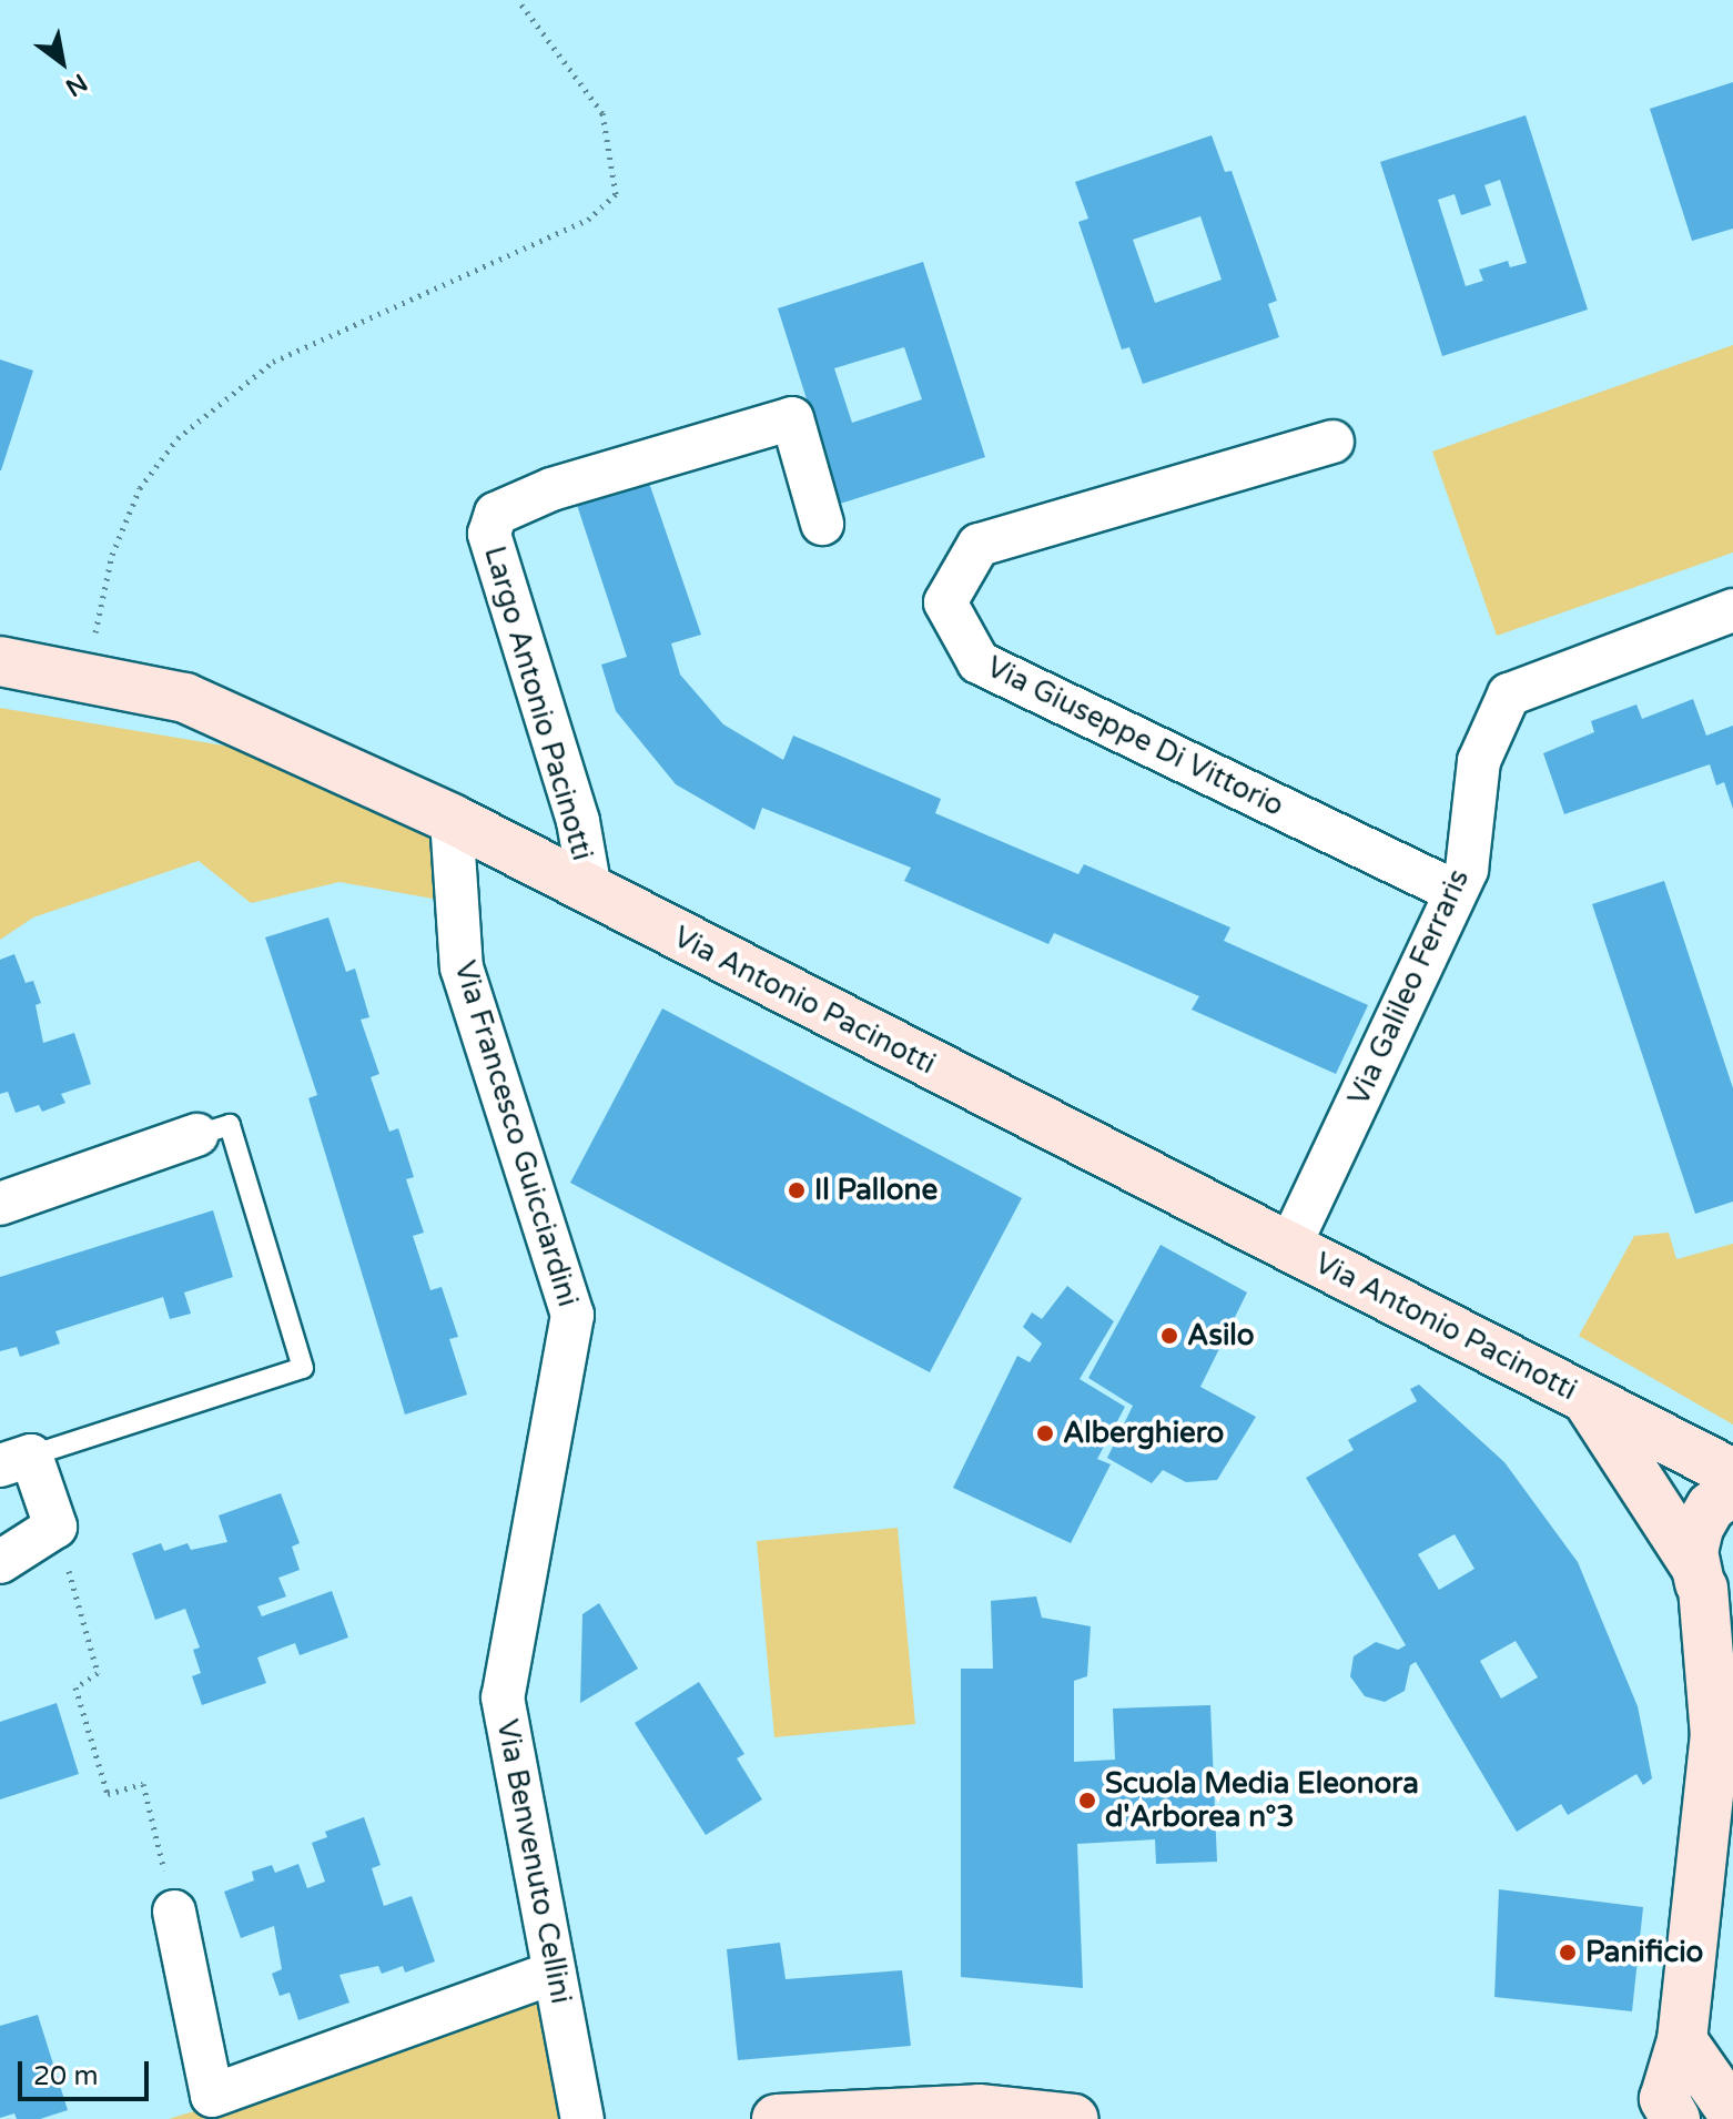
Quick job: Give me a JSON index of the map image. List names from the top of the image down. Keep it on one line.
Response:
{"streets":{"street":["Largo Antonio Pacinotti","Via Giuseppe Di Vittorio","Via Galileo Ferraris","Via Antonio Pacinotti","Via Francesco Guicciardini","Via Benvenuto Cellini"]},"crossings":[["Largo Antonio Pacinotti","Via Antonio Pacinotti"],["Via Giuseppe Di Vittorio","Via Galileo Ferraris"],["Via Galileo Ferraris","Via Antonio Pacinotti"],["Via Antonio Pacinotti","Via Francesco Guicciardini"],["Via Francesco Guicciardini","Via Benvenuto Cellini"]],"places":["Il Pallone","Asilo","Alberghiero","Scuola Media Eleonora d'Arborea n°3","Panificio"],"scale_bar":"20 m","north":"bottom right"}
